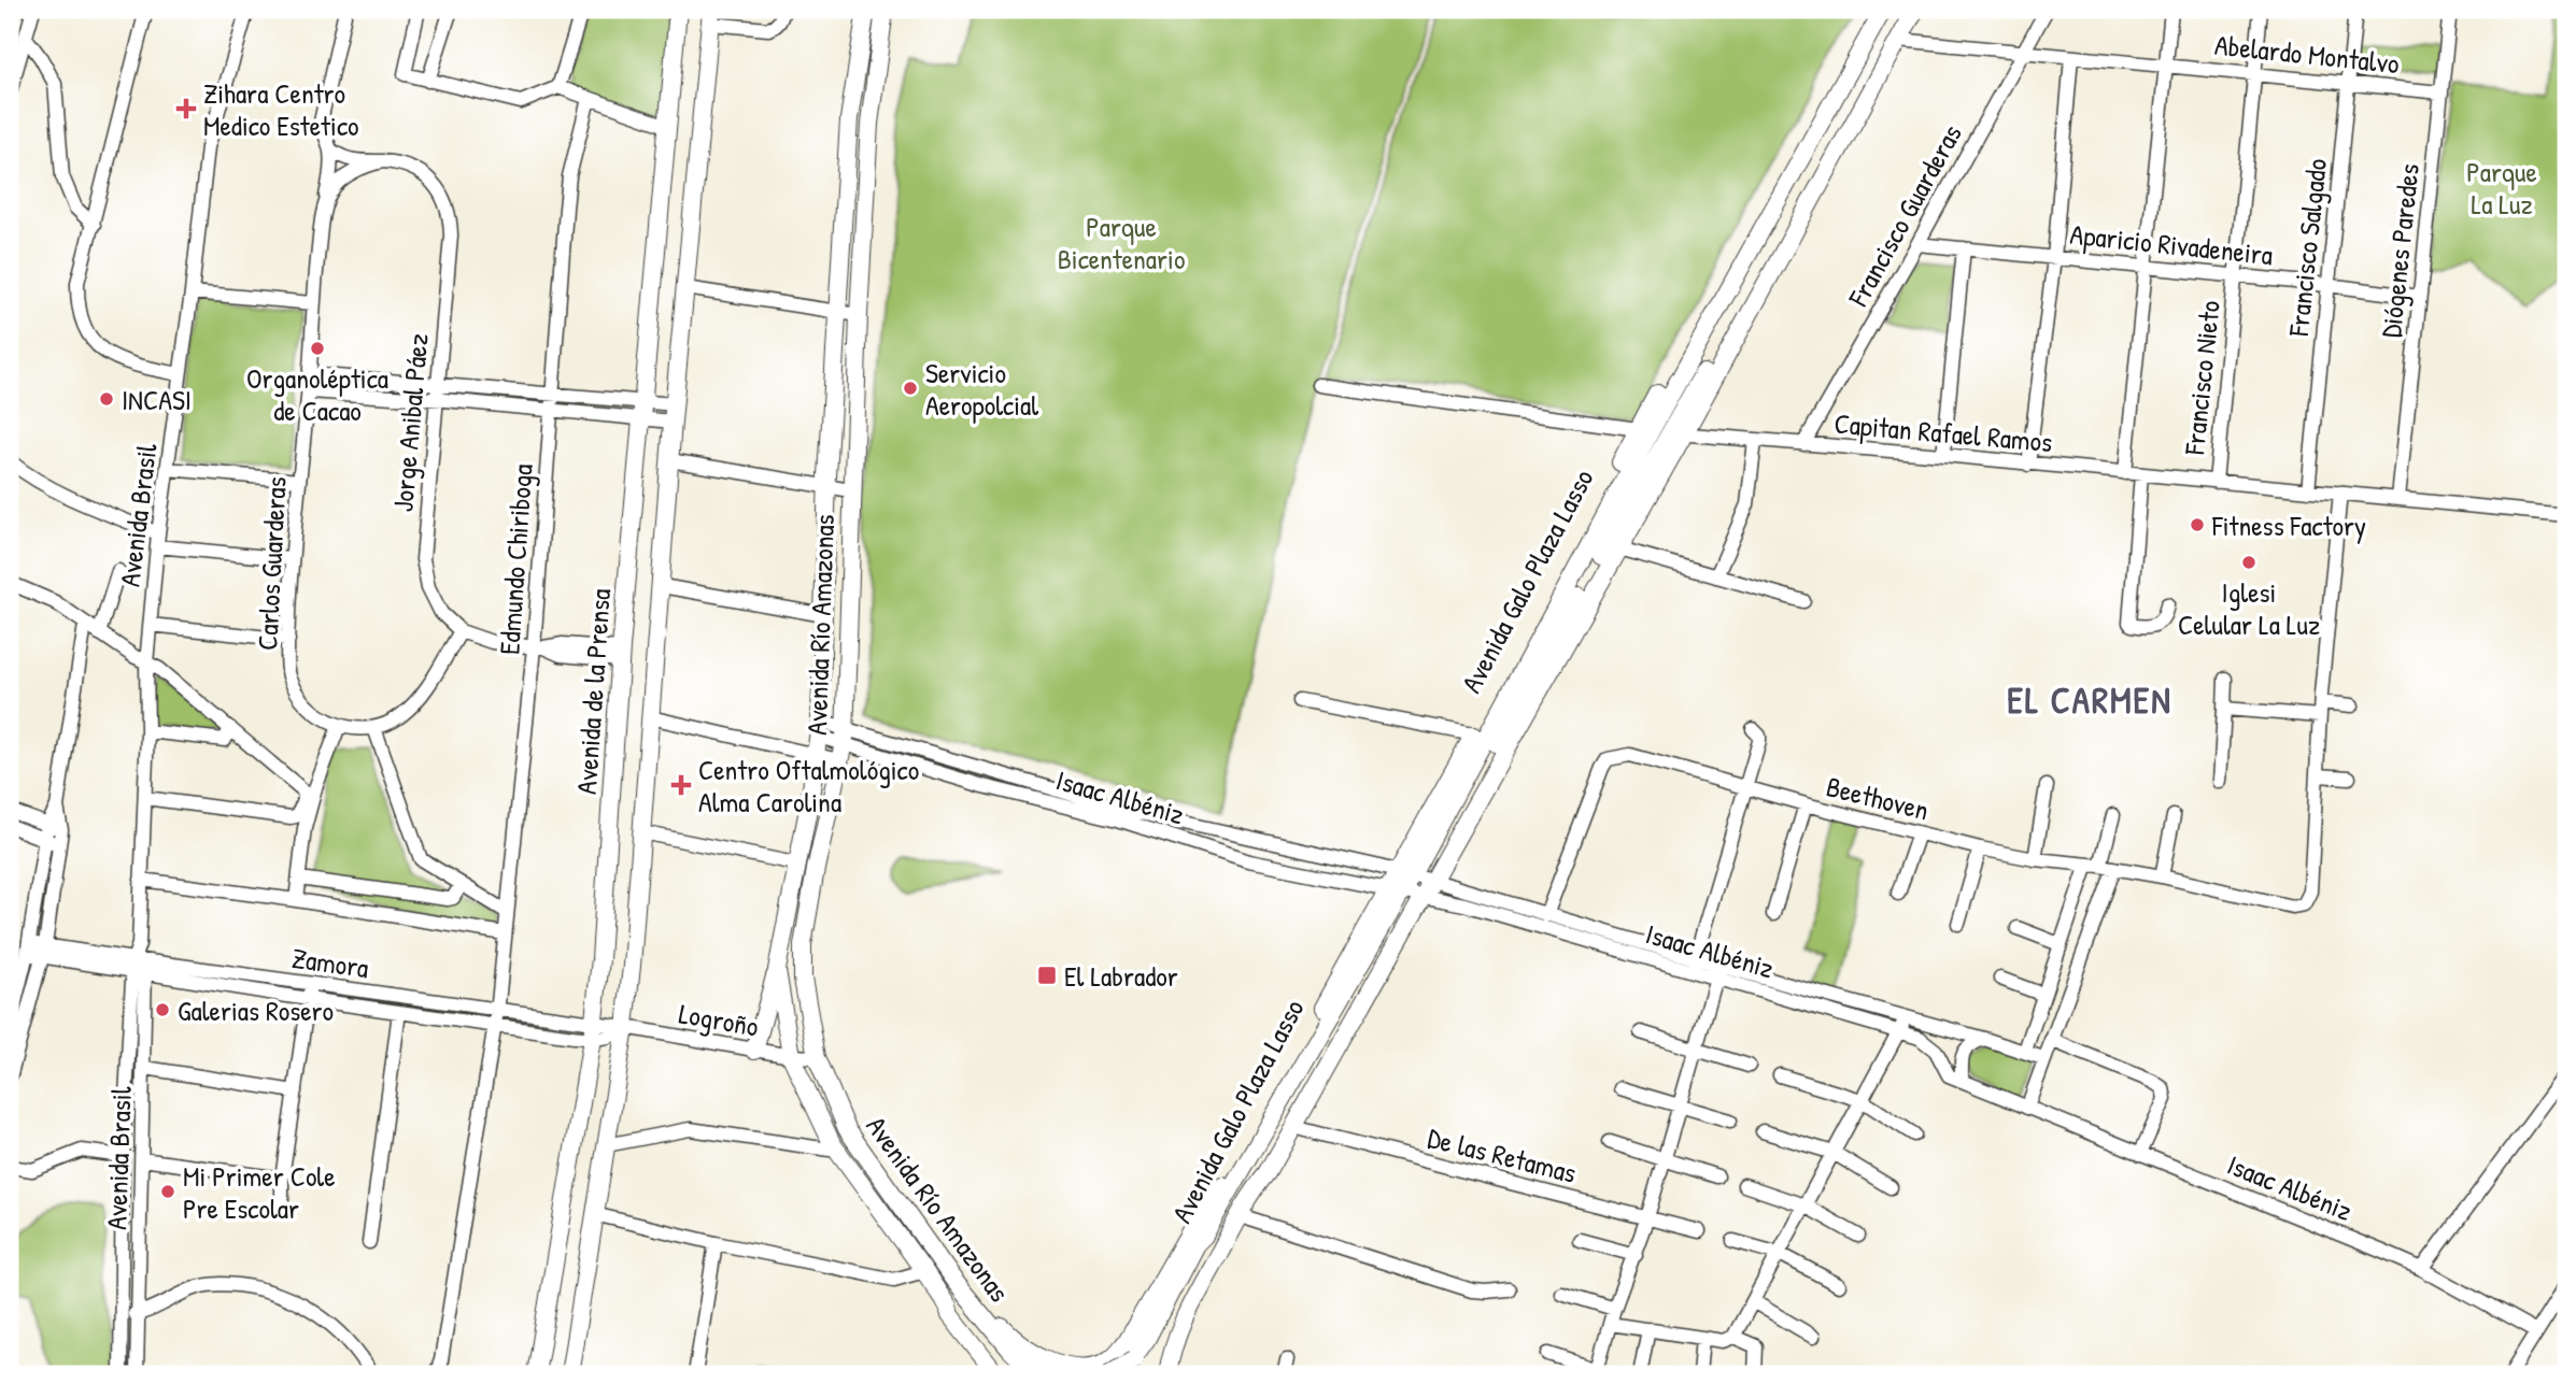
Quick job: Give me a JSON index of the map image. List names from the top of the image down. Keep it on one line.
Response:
{"streets":{"main road":["Avenida Galo Plaza Lasso","Avenida Río Amazonas","Avenida de la Prensa"],"street":["Abelardo Montalvo","Francisco Guarderas","Aparicio Rivadeneira","Francisco Salgado","Diógenes Paredes","Francisco Nieto","Jorge Anibal Páez","Capitan Rafael Ramos","Avenida Brasil","Edmundo Chiriboga","Carlos Guarderas","Isaac Albéniz","Beethoven","Zamora","Logroño","De las Retamas"]},"crossings":[["Abelardo Montalvo","Francisco Guarderas"],["Abelardo Montalvo","Francisco Salgado"],["Abelardo Montalvo","Diógenes Paredes"],["Abelardo Montalvo","Francisco Nieto"],["Abelardo Montalvo","Avenida Galo Plaza Lasso"],["Francisco Guarderas","Aparicio Rivadeneira"],["Francisco Guarderas","Capitan Rafael Ramos"],["Aparicio Rivadeneira","Francisco Salgado"],["Aparicio Rivadeneira","Diógenes Paredes"],["Aparicio Rivadeneira","Francisco Nieto"],["Francisco Salgado","Capitan Rafael Ramos"],["Diógenes Paredes","Capitan Rafael Ramos"],["Francisco Nieto","Capitan Rafael Ramos"],["Capitan Rafael Ramos","Avenida Galo Plaza Lasso"],["Avenida Brasil","Zamora"],["Edmundo Chiriboga","Zamora"],["Avenida Galo Plaza Lasso","Isaac Albéniz"],["Avenida Galo Plaza Lasso","De las Retamas"],["Avenida Río Amazonas","Isaac Albéniz"],["Avenida Río Amazonas","Logroño"],["Avenida de la Prensa","Zamora"],["Avenida de la Prensa","Logroño"],["Isaac Albéniz","Beethoven"],["Zamora","Logroño"]],"districts":["EL CARMEN"],"parks":["Parque La Luz","Parque Bicentenario"],"places":{"health":["Zihara Centro Medico Estetico","Centro Oftalmológico Alma Carolina"],"other":["Organoléptica de Cacao","Servicio Aeropolcial","INCASI","Fitness Factory","Iglesi Celular La Luz","Galerias Rosero","Mi Primer Cole Pre Escolar"],"transit":["El Labrador"]}}
